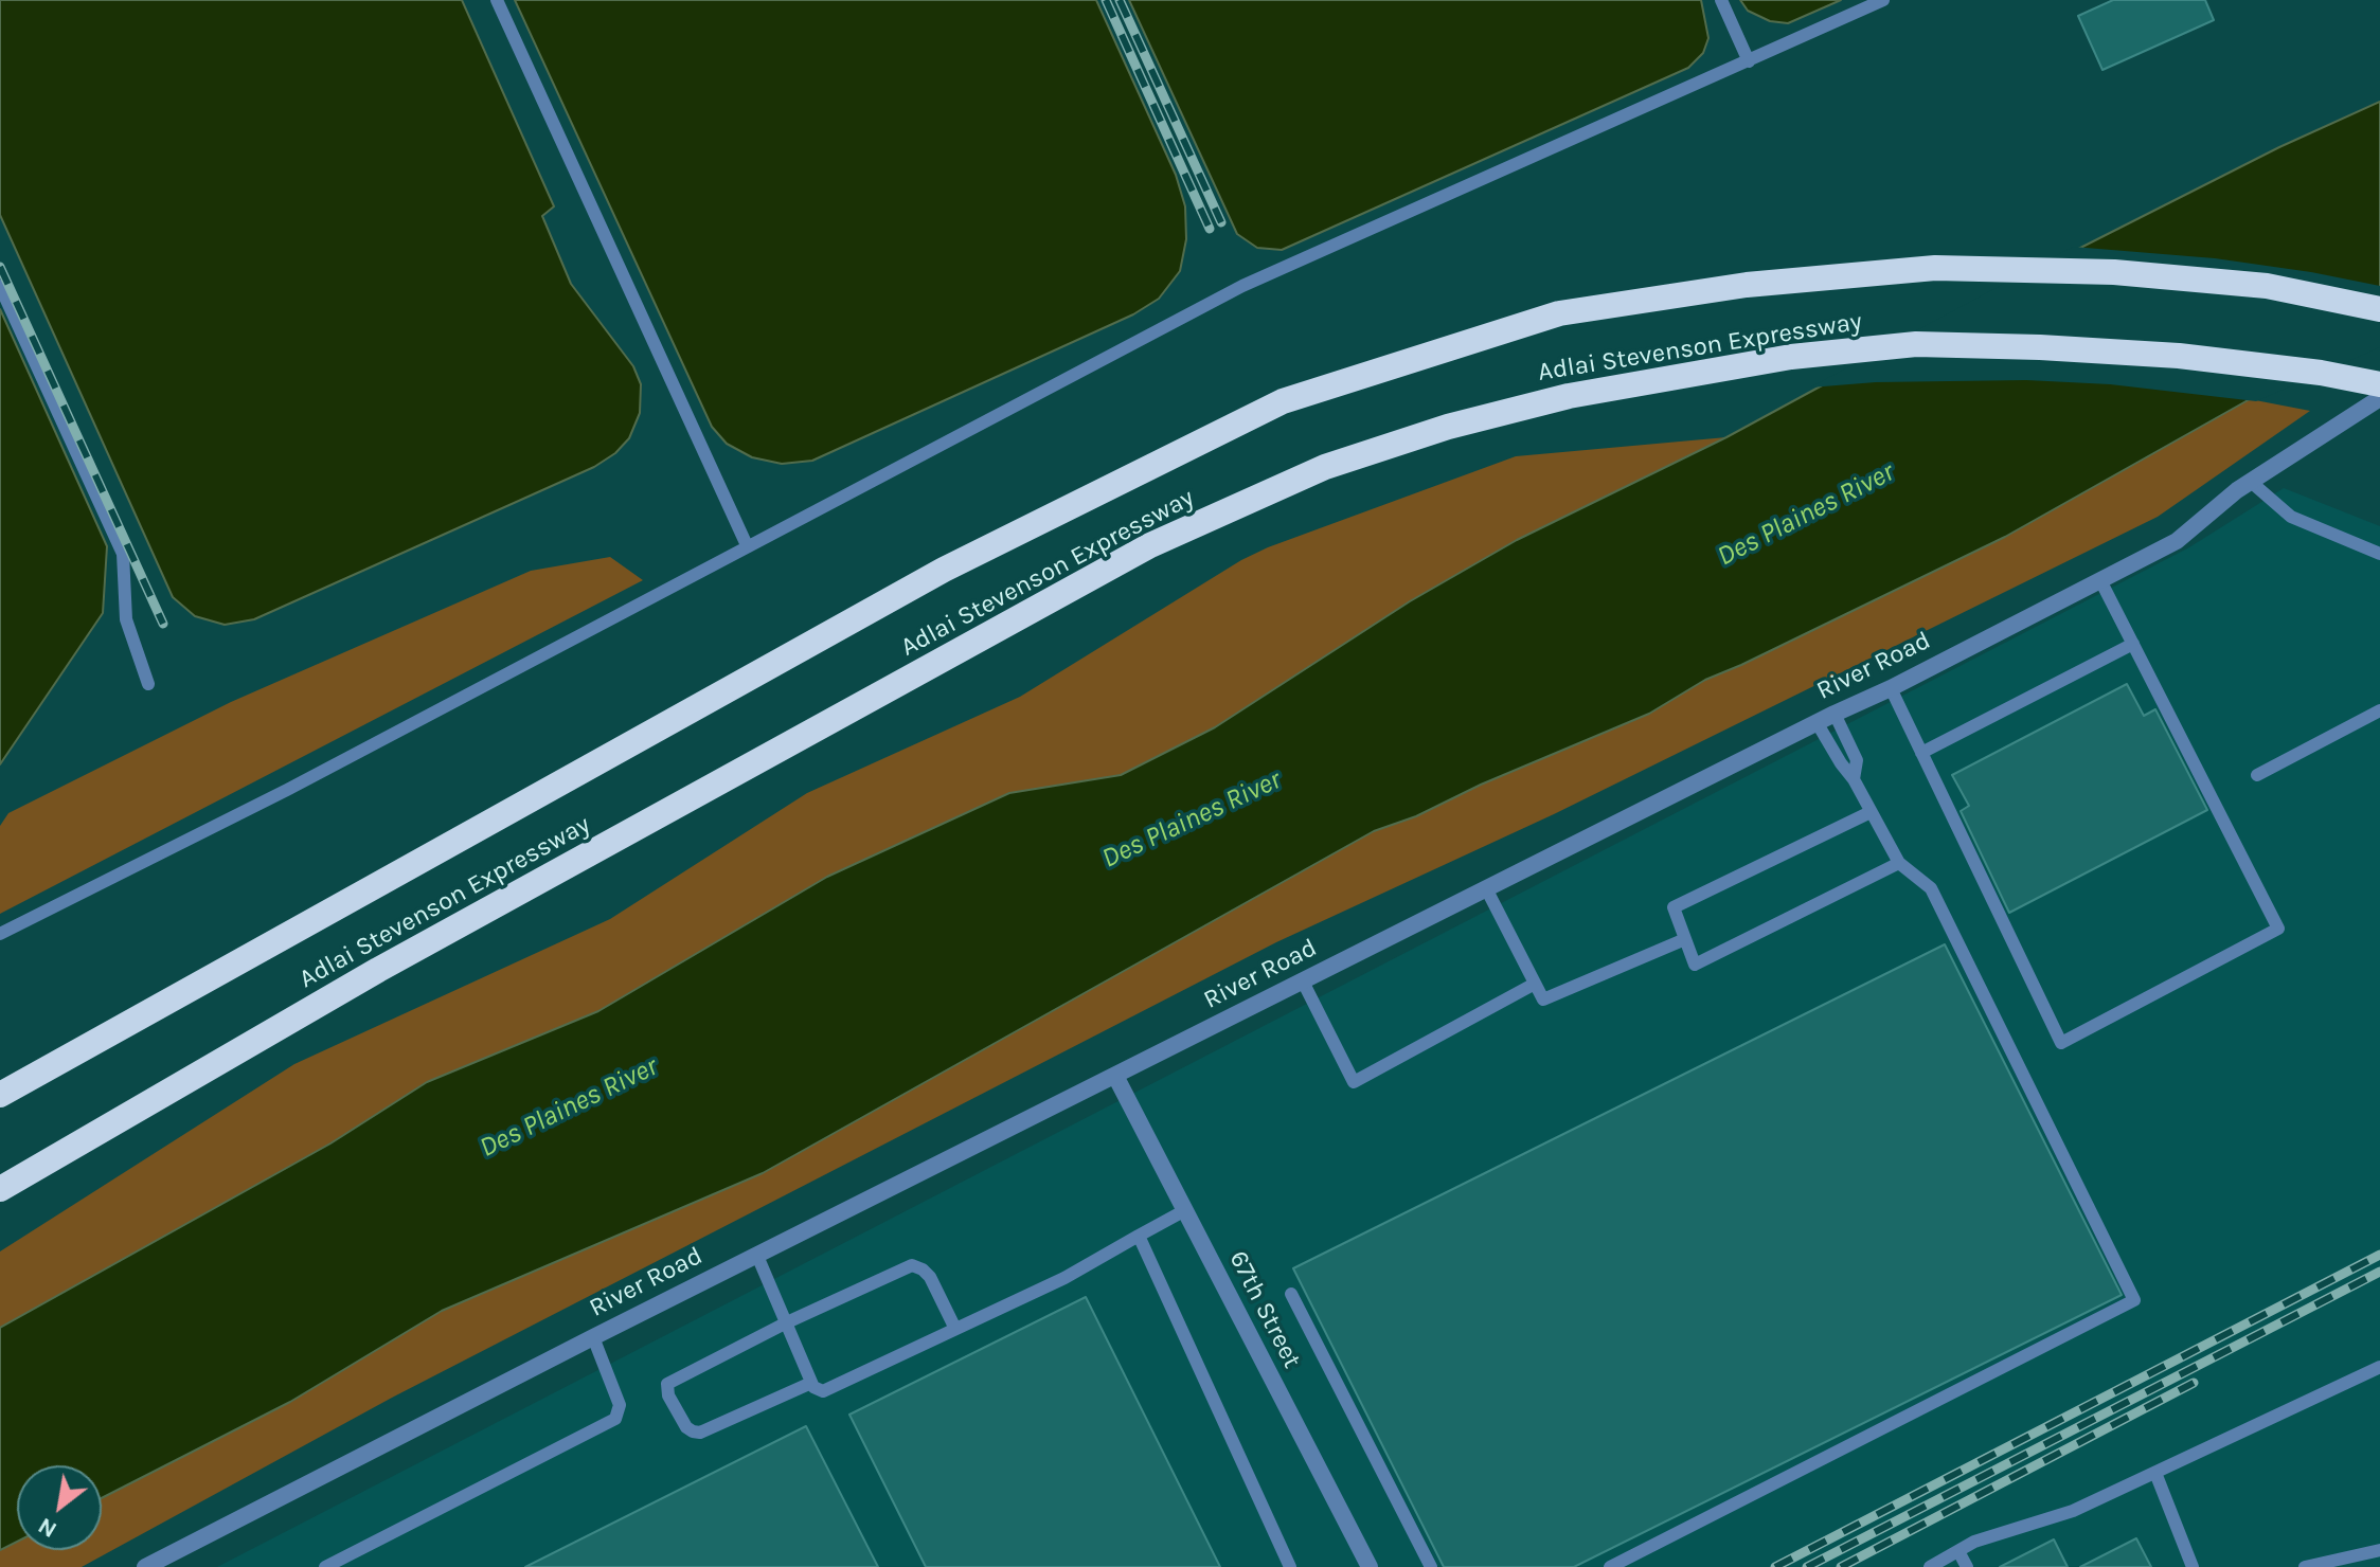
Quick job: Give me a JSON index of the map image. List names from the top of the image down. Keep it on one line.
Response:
{"streets":{"highway":["Adlai Stevenson Expressway"],"street":["River Road","67th Street"]},"crossings":[["River Road","67th Street"]],"water":["Des Plaines River"],"north":"bottom left"}
